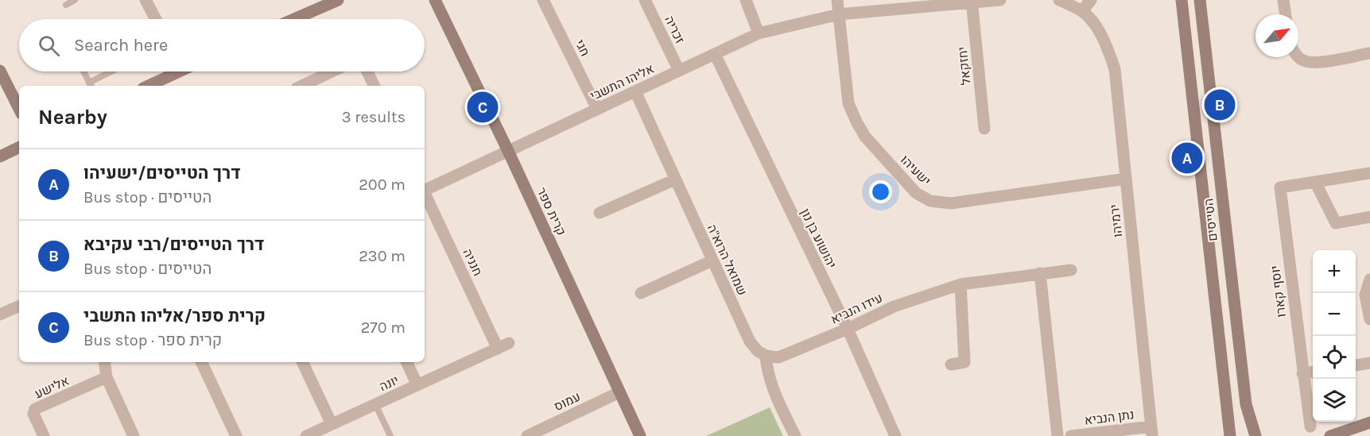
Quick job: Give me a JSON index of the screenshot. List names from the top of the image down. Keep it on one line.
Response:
{"streets":{"main road":["קרית ספר","הטייסים"],"street":["זכריה","חגי","יחזקאל","אליהו התשבי","ישעיהו","ירמיהו","יהושוע בן נון","שמואל הרוא\"ה","חנניה","יוסף קארו","עידו הנביא","יונה","אלישע","עמוס","נתן הנביא"]},"crossings":[["זכריה","אליהו התשבי"],["חגי","אליהו התשבי"],["אליהו התשבי","ישעיהו"],["אליהו התשבי","קרית ספר"],["אליהו התשבי","יהושוע בן נון"],["אליהו התשבי","שמואל הרוא\"ה"],["ישעיהו","ירמיהו"],["קרית ספר","עמוס"],["ירמיהו","נתן הנביא"],["יהושוע בן נון","עידו הנביא"],["שמואל הרוא\"ה","עידו הנביא"],["חנניה","יונה"]],"north":"top right","page":{"search":"Search here","heading":["Nearby","3 results"],"pins":["B","C","A"],"list":[{"mark":"A","name":"דרך הטייסים/ישעיהו","note":"Bus stop · הטייסים","value":"200 m"},{"mark":"B","name":"דרך הטייסים/רבי עקיבא","note":"Bus stop · הטייסים","value":"230 m"},{"mark":"C","name":"קרית ספר/אליהו התשבי","note":"Bus stop · קרית ספר","value":"270 m"}],"map_buttons":["+","−"]}}
